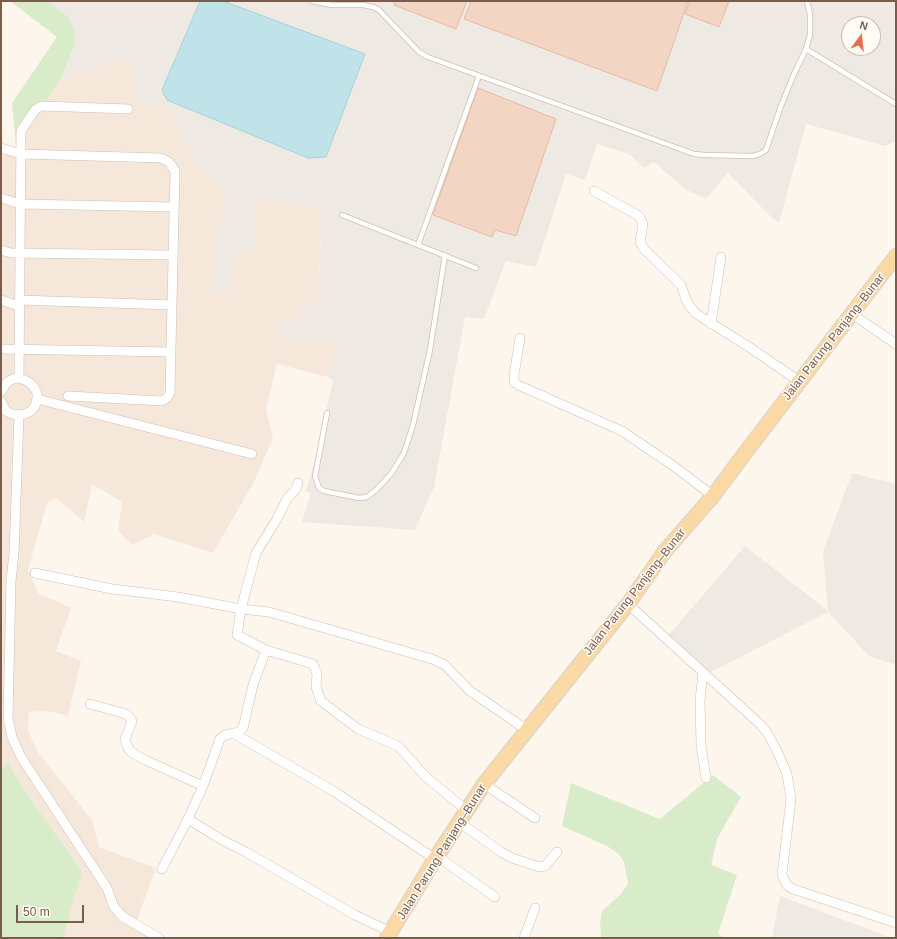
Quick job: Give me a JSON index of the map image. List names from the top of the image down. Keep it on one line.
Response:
{"streets":{"main road":["Jalan Parung Panjang–Bunar"]},"scale_bar":"50 m","north":"top"}
